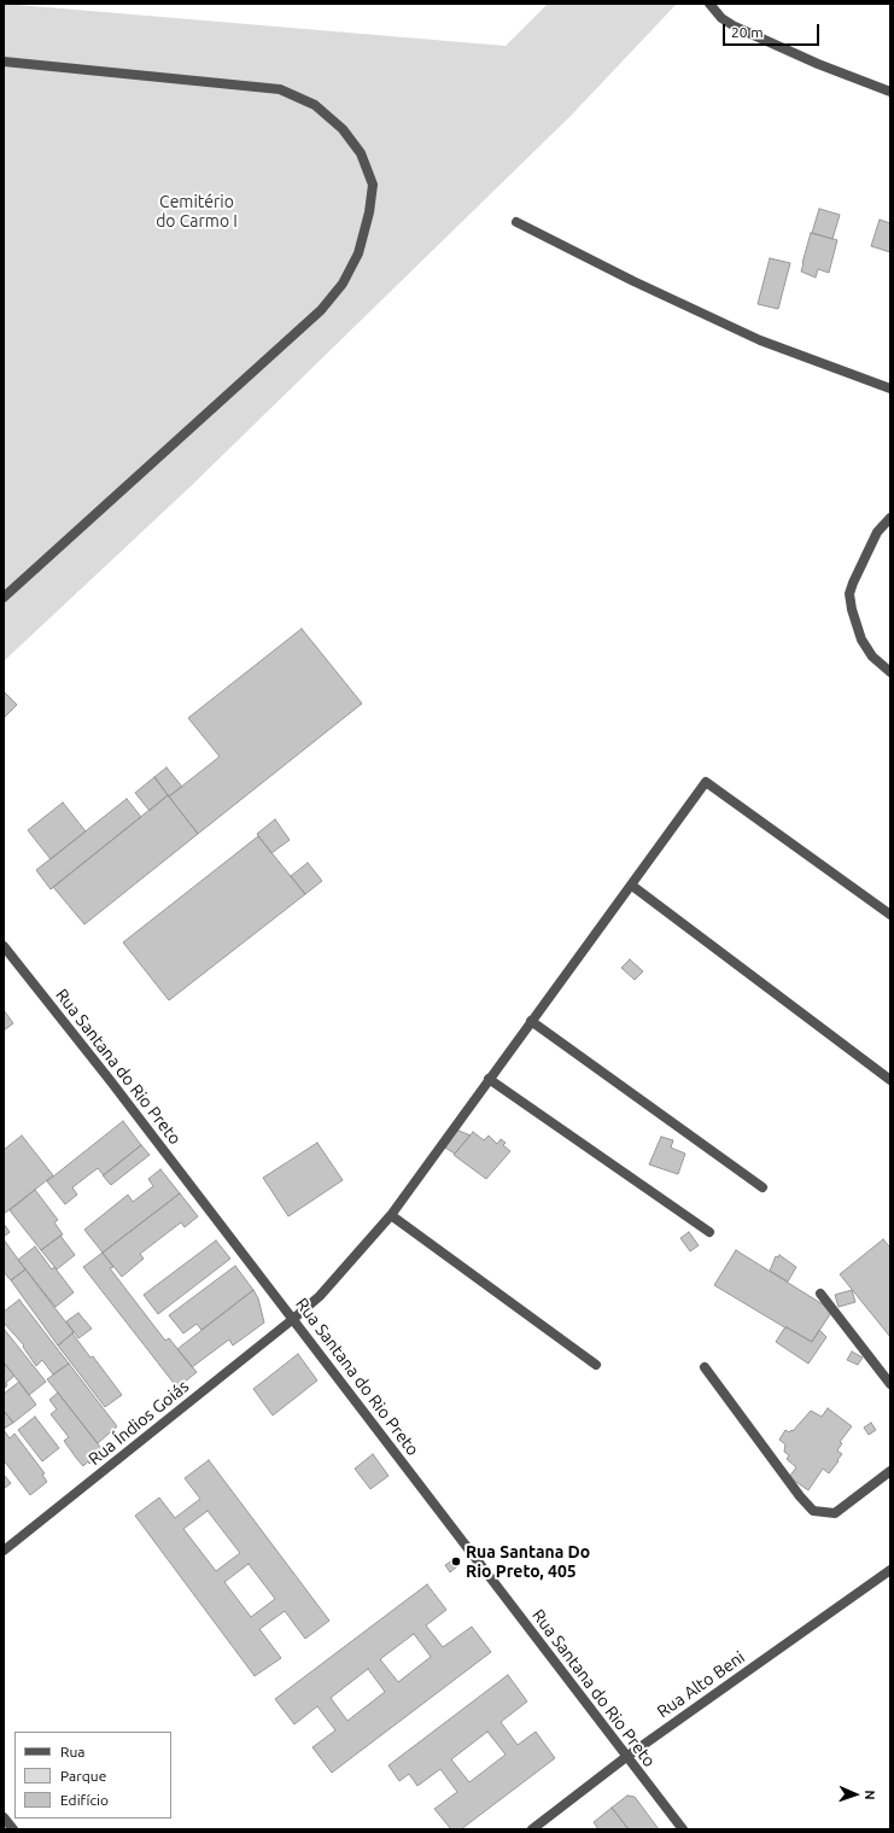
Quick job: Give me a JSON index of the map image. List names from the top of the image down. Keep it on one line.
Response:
{"streets":{"street":["Rua Santana do Rio Preto","Rua Índios Goiás","Rua Alto Beni"]},"crossings":[["Rua Santana do Rio Preto","Rua Índios Goiás"],["Rua Santana do Rio Preto","Rua Alto Beni"]],"parks":["Cemitério do Carmo I"],"places":["Rua Santana Do Rio Preto, 405"],"legend":["Rua","Parque","Edifício"],"scale_bar":"20 m","north":"right"}
